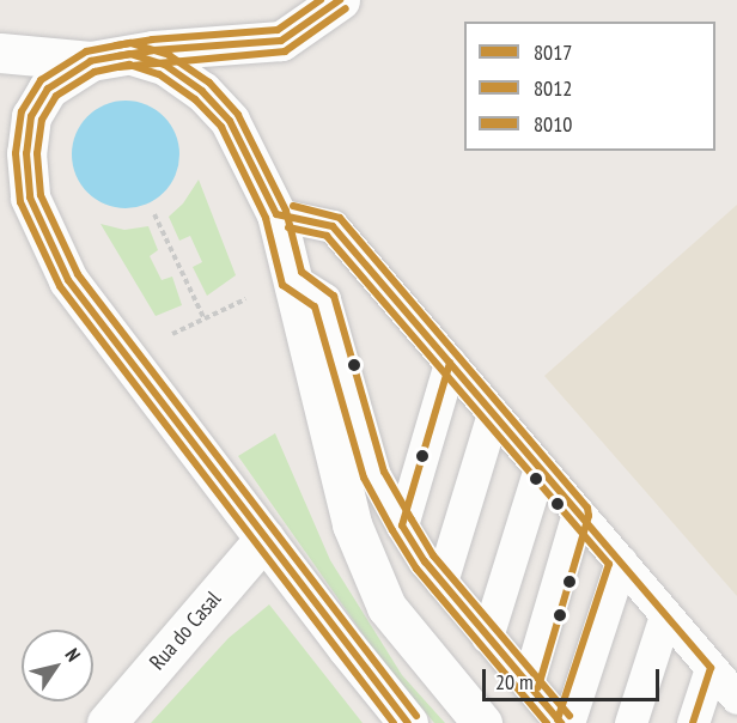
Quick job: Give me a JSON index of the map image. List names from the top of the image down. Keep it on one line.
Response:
{"streets":{"main road":["Rua do Casal"]},"lines":["transit line 8017","transit line 8010","transit line 8012"],"legend":["8017","8012","8010"],"scale_bar":"20 m","north":"top right"}
